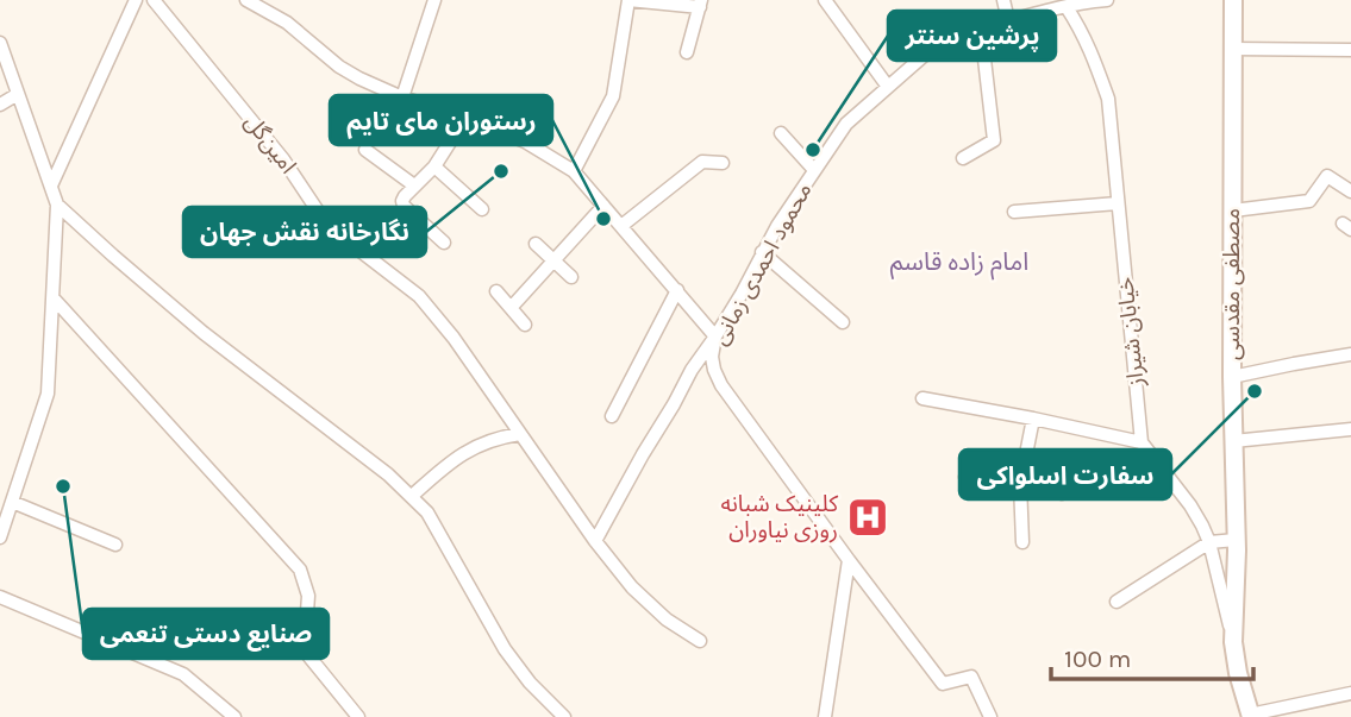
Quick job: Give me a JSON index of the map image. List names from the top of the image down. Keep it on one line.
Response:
{"streets":{"main road":["مصطفی مقدسی"],"street":["امین‌گل","محمود احمدی زمانی","خیابان شیراز"]},"crossings":[["محمود احمدی زمانی","خیابان شیراز"]],"districts":["امام زاده قاسم"],"places":{"other":["پرشین سنتر","نگارخانه نقش جهان","رستوران مای تایم","سفارت اسلواکی","صنایع دستی تنعمی"],"hospital":["کلینیک شبانه روزی نیاوران"]},"scale_bar":"100 m"}
